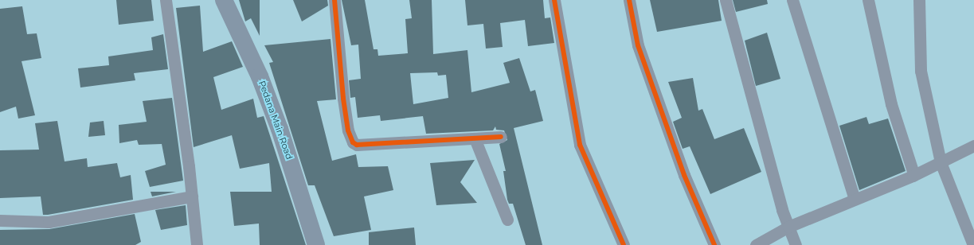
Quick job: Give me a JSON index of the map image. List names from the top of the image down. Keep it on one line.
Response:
{"streets":{"main road":["Pedana Main Road"]}}
